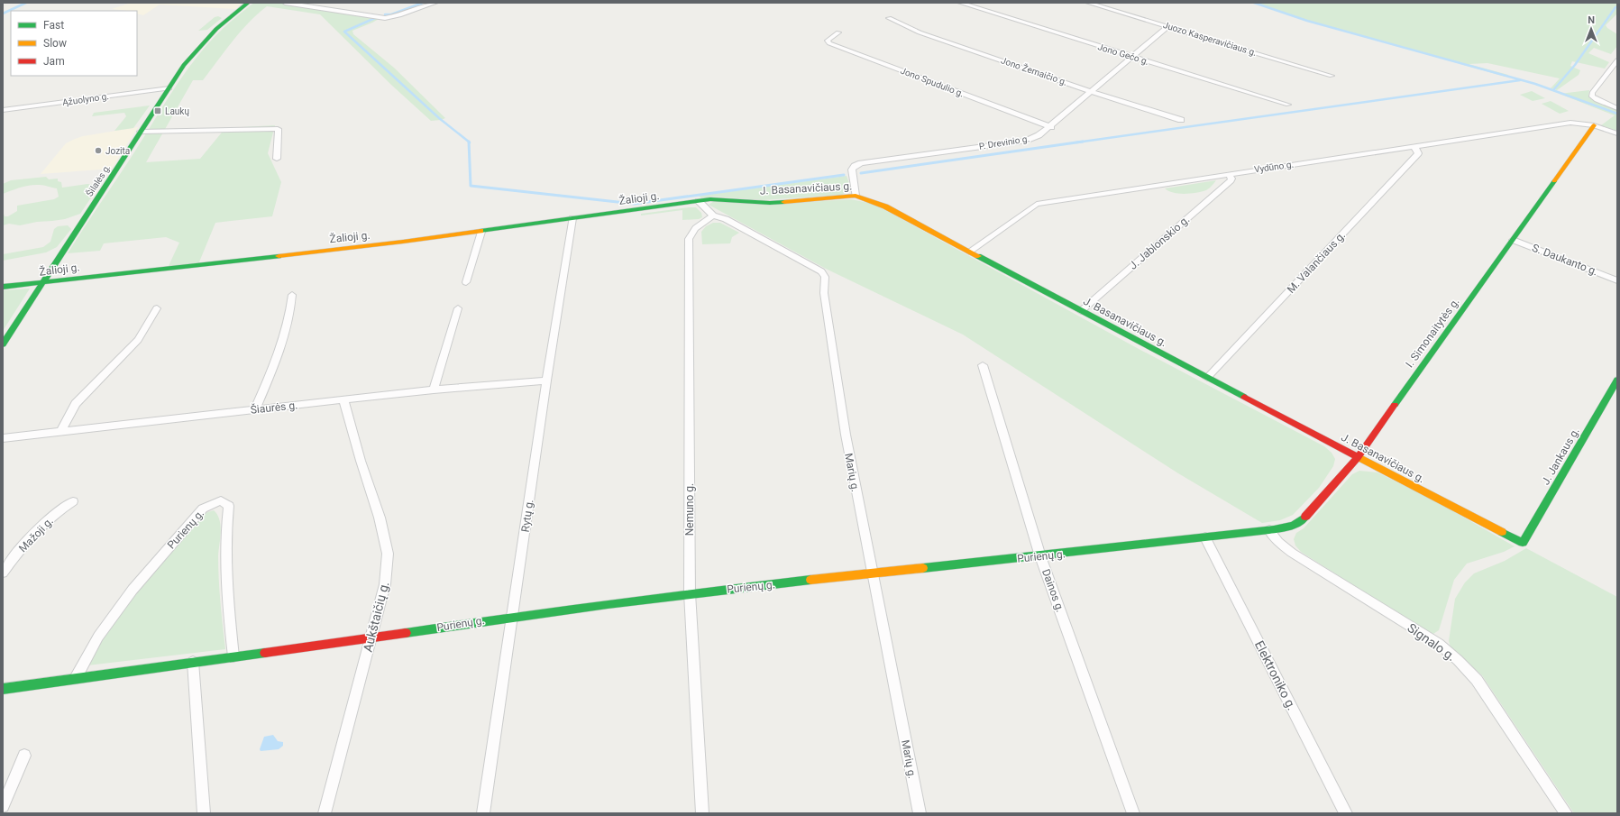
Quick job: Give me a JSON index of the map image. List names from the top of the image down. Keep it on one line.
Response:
{"streets":{"street":["Juozo Kasperavičiaus g.","Jono Gečo g.","Jono Žemaičio g.","Jono Spudulio g.","Ąžuolyno g.","P. Drevinio g.","Vydūno g.","Šilalės g.","J. Basanavičiaus g.","Žalioji g.","J. Jablonskio g.","S. Daukanto g.","M. Valančiaus g.","I. Simonaitytės g.","Šiaurės g.","J. Jankaus g.","Marių g.","Nemuno g.","Rytų g.","Purienų g.","Mažoji g.","Dainos g.","Aukštaičių g.","Signalo g.","Elektroniko g."]},"crossings":[["Juozo Kasperavičiaus g.","P. Drevinio g."],["Jono Gečo g.","P. Drevinio g."],["Jono Žemaičio g.","P. Drevinio g."],["Jono Spudulio g.","P. Drevinio g."],["Ąžuolyno g.","Šilalės g."],["P. Drevinio g.","J. Basanavičiaus g."],["Vydūno g.","J. Basanavičiaus g."],["Vydūno g.","J. Jablonskio g."],["Vydūno g.","M. Valančiaus g."],["Vydūno g.","I. Simonaitytės g."],["Šilalės g.","Žalioji g."],["J. Basanavičiaus g.","Žalioji g."],["J. Basanavičiaus g.","J. Jablonskio g."],["J. Basanavičiaus g.","M. Valančiaus g."],["J. Basanavičiaus g.","I. Simonaitytės g."],["J. Basanavičiaus g.","J. Jankaus g."],["J. Basanavičiaus g.","Marių g."],["Žalioji g.","Marių g."],["Žalioji g.","Rytų g."],["S. Daukanto g.","I. Simonaitytės g."],["I. Simonaitytės g.","Purienų g."],["I. Simonaitytės g.","Signalo g."],["Šiaurės g.","Rytų g."],["Šiaurės g.","Aukštaičių g."],["Marių g.","Nemuno g."],["Marių g.","Purienų g."],["Nemuno g.","Purienų g."],["Rytų g.","Purienų g."],["Purienų g.","Dainos g."],["Purienų g.","Aukštaičių g."],["Purienų g.","Signalo g."],["Purienų g.","Elektroniko g."]],"places":{"transit":["Laukų"],"other":["Jozita"]},"legend":["Fast","Slow","Jam"],"north":"top"}
